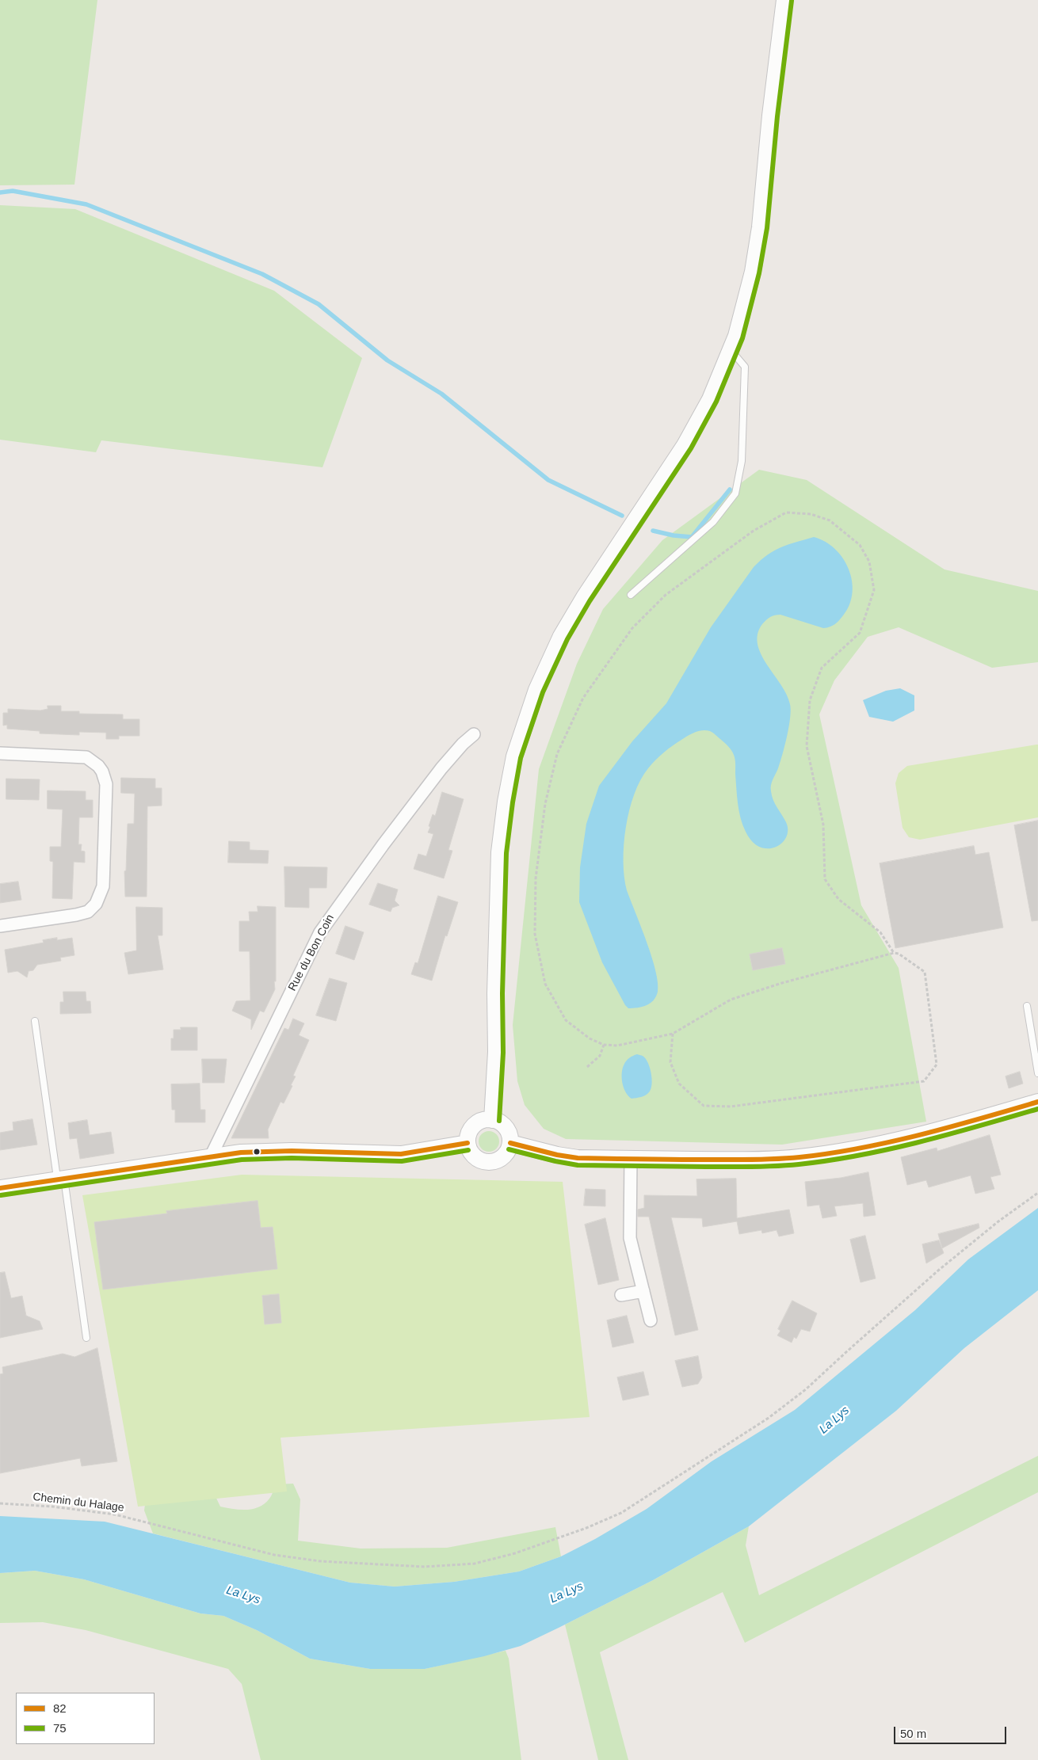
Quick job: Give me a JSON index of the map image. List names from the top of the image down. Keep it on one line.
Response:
{"streets":{"street":["Rue du Bon Coin"],"path":["Chemin du Halage"]},"water":["La Lys"],"lines":["transit line 75","transit line 82"],"legend":["82","75"],"scale_bar":"50 m"}
